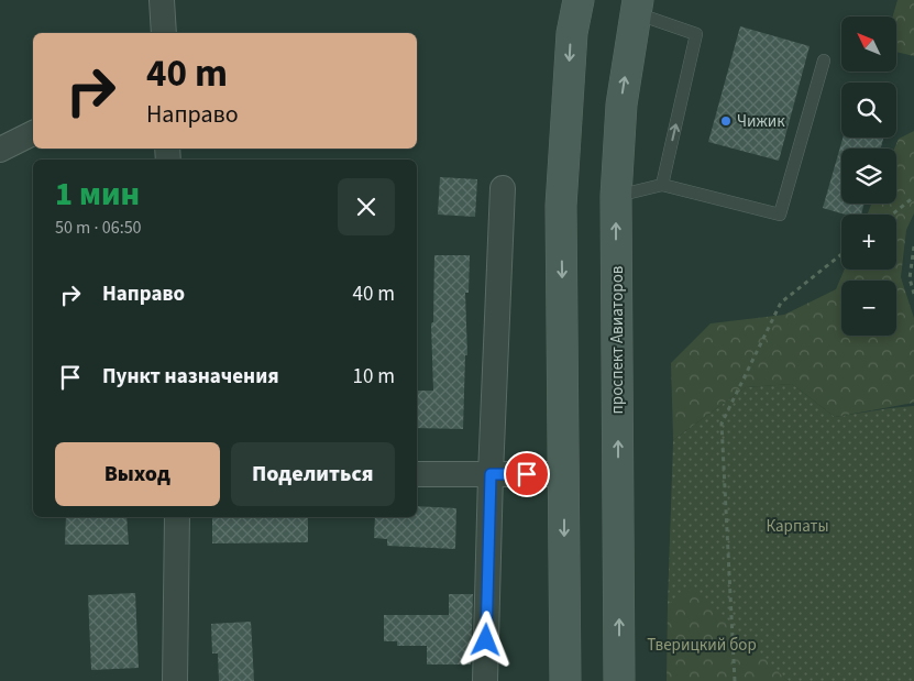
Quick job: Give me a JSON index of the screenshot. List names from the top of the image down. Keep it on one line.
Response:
{"streets":{"main road":["проспект Авиаторов"]},"parks":["Карпаты","Тверицкий бор"],"places":["Чижик"],"north":"top left","page":{"map_buttons":["+","−"],"turn":["40 m","Направо"],"heading":["1 мин","50 m · 06:50"],"list":[{"name":"Направо","value":"40 m"},{"name":"Пункт назначения","value":"10 m"}],"buttons":["Выход","Поделиться"]}}
